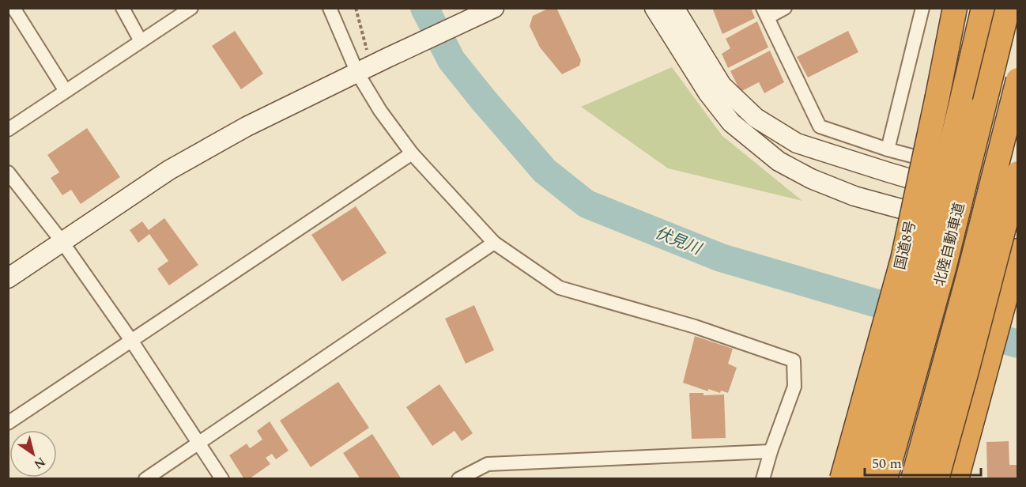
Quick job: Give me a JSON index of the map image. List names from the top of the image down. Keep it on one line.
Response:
{"streets":{"highway":["北陸自動車道","国道8号"]},"water":["伏見川"],"scale_bar":"50 m","north":"bottom right"}
